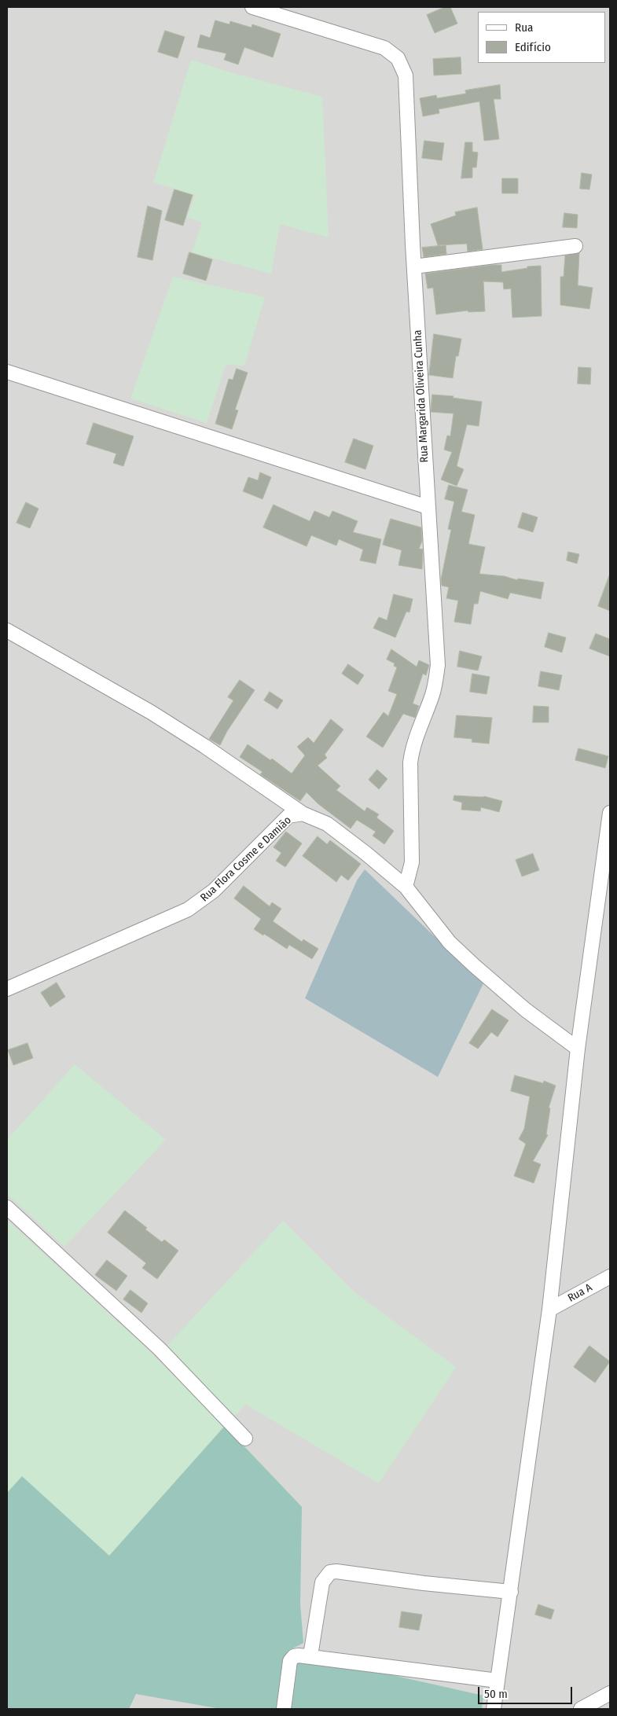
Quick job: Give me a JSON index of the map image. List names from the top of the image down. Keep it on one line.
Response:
{"streets":{"street":["Rua Margarida Oliveira Cunha","Rua Flora Cosme e Damião","Rua A"]},"crossings":[["Rua Margarida Oliveira Cunha","Rua Flora Cosme e Damião"]],"legend":["Rua","Edifício"],"scale_bar":"50 m"}
